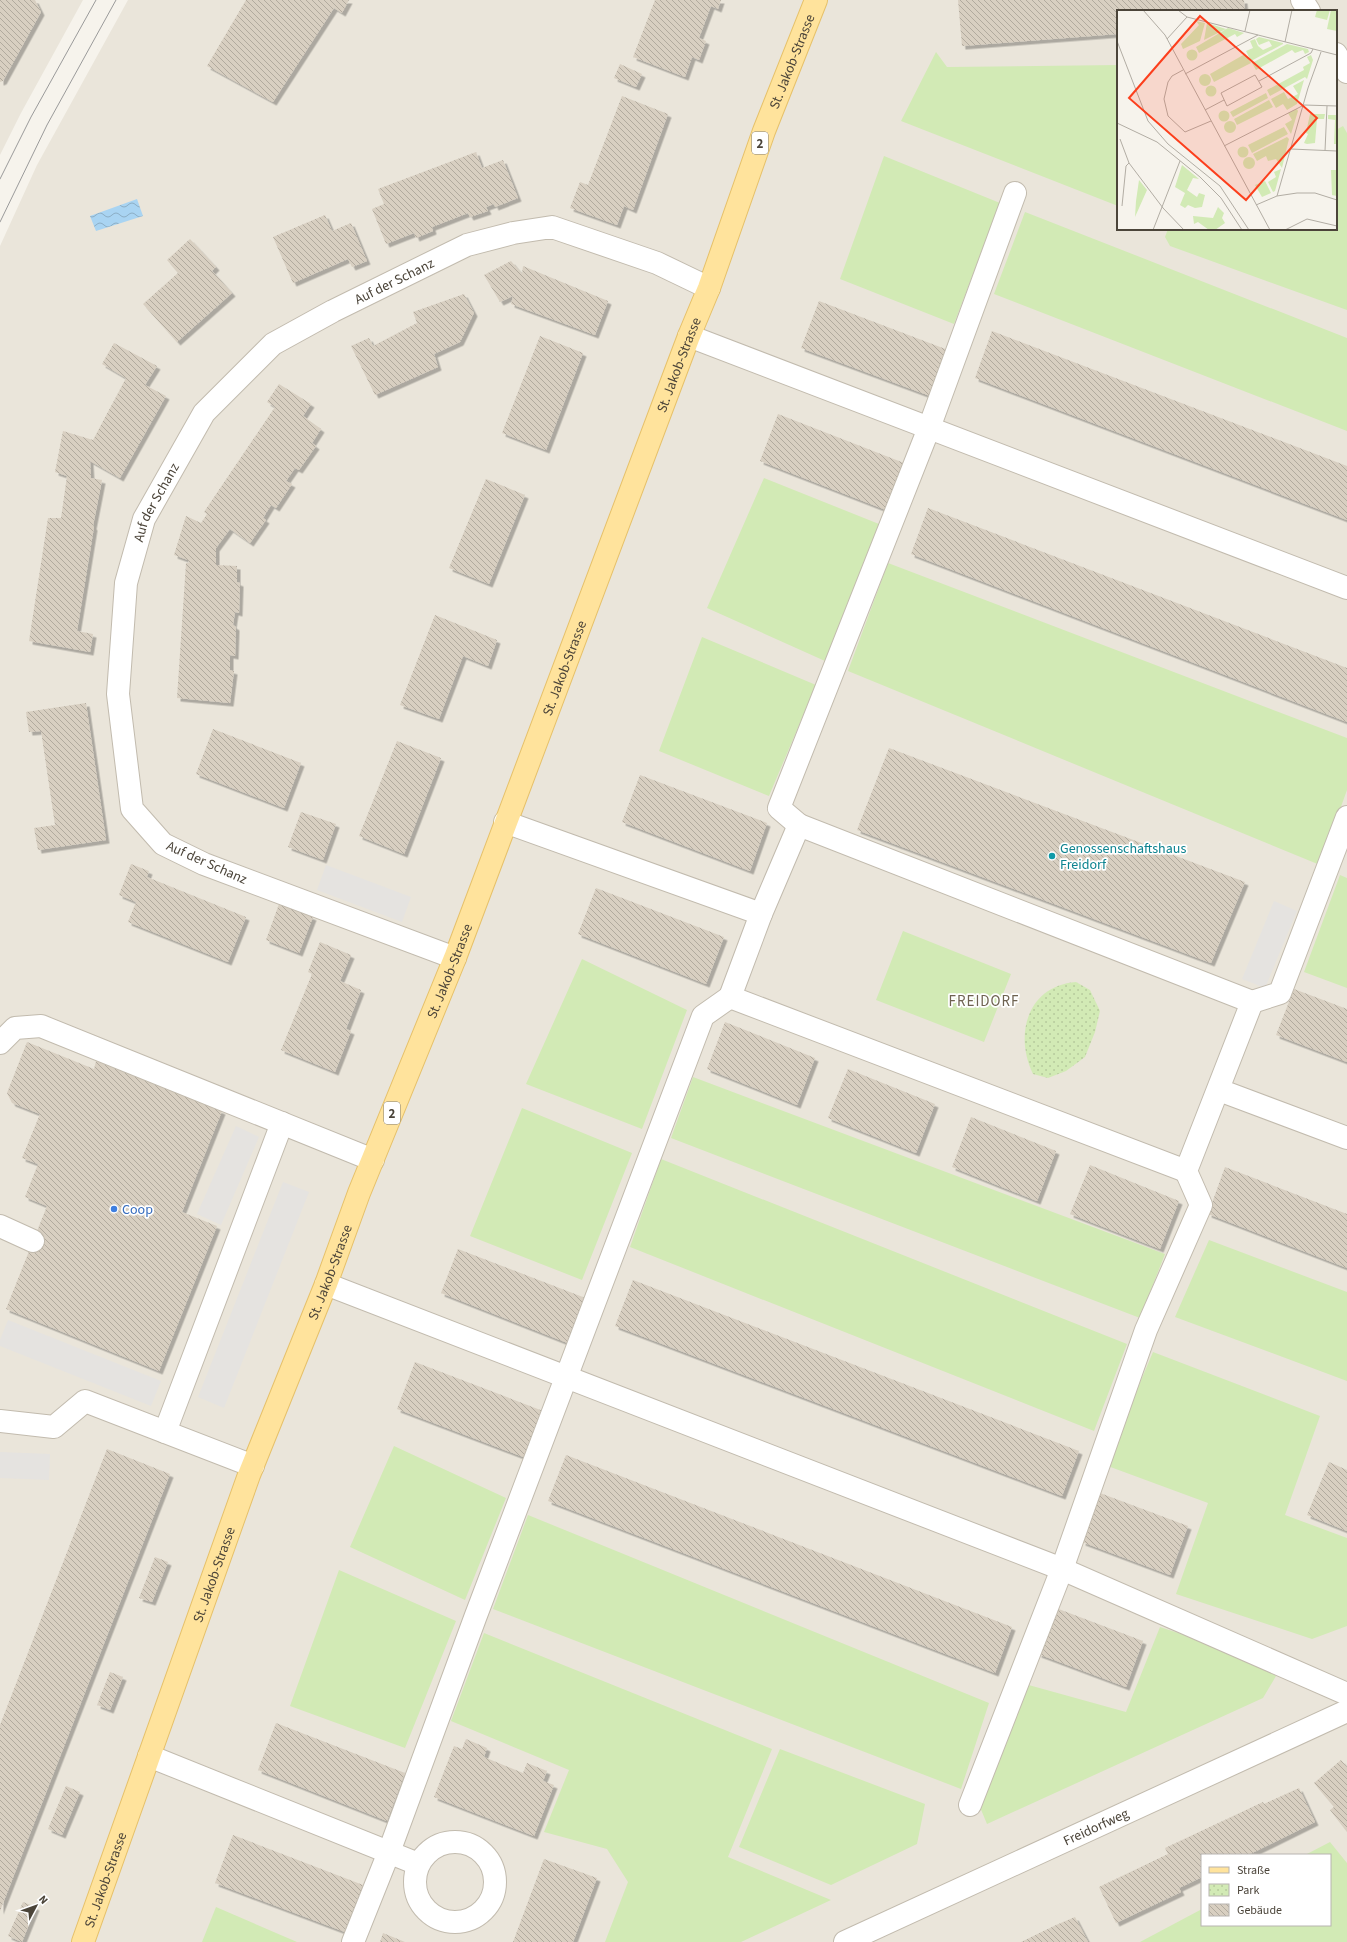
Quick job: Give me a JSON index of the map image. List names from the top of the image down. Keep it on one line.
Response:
{"streets":{"main road":["St. Jakob-Strasse","2"],"street":["Auf der Schanz","Freidorfweg"]},"crossings":[["St. Jakob-Strasse","Auf der Schanz"]],"districts":["FREIDORF"],"places":["Genossenschaftshaus Freidorf","Coop"],"legend":["Straße","Park","Gebäude"],"north":"top right"}
